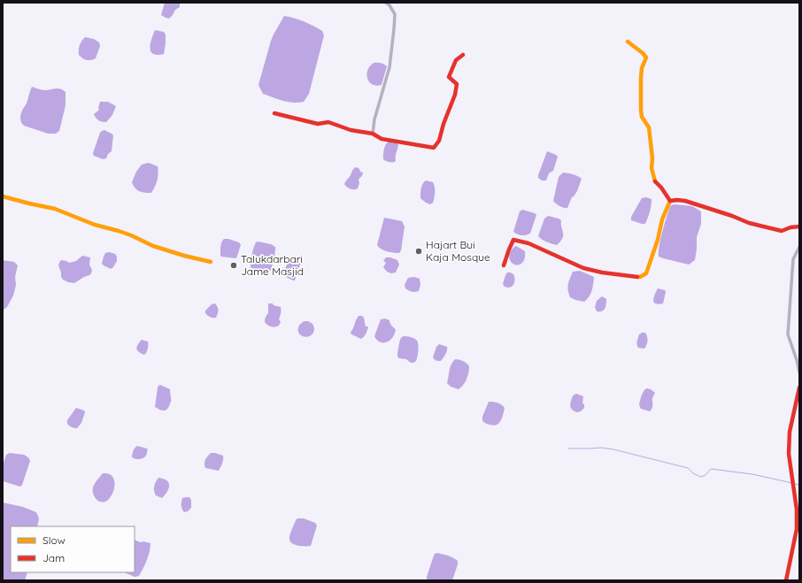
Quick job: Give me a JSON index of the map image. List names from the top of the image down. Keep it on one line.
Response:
{"places":["Hajart Bui Kaja Mosque","Talukdarbari Jame Masjid"],"legend":["Slow","Jam"]}
